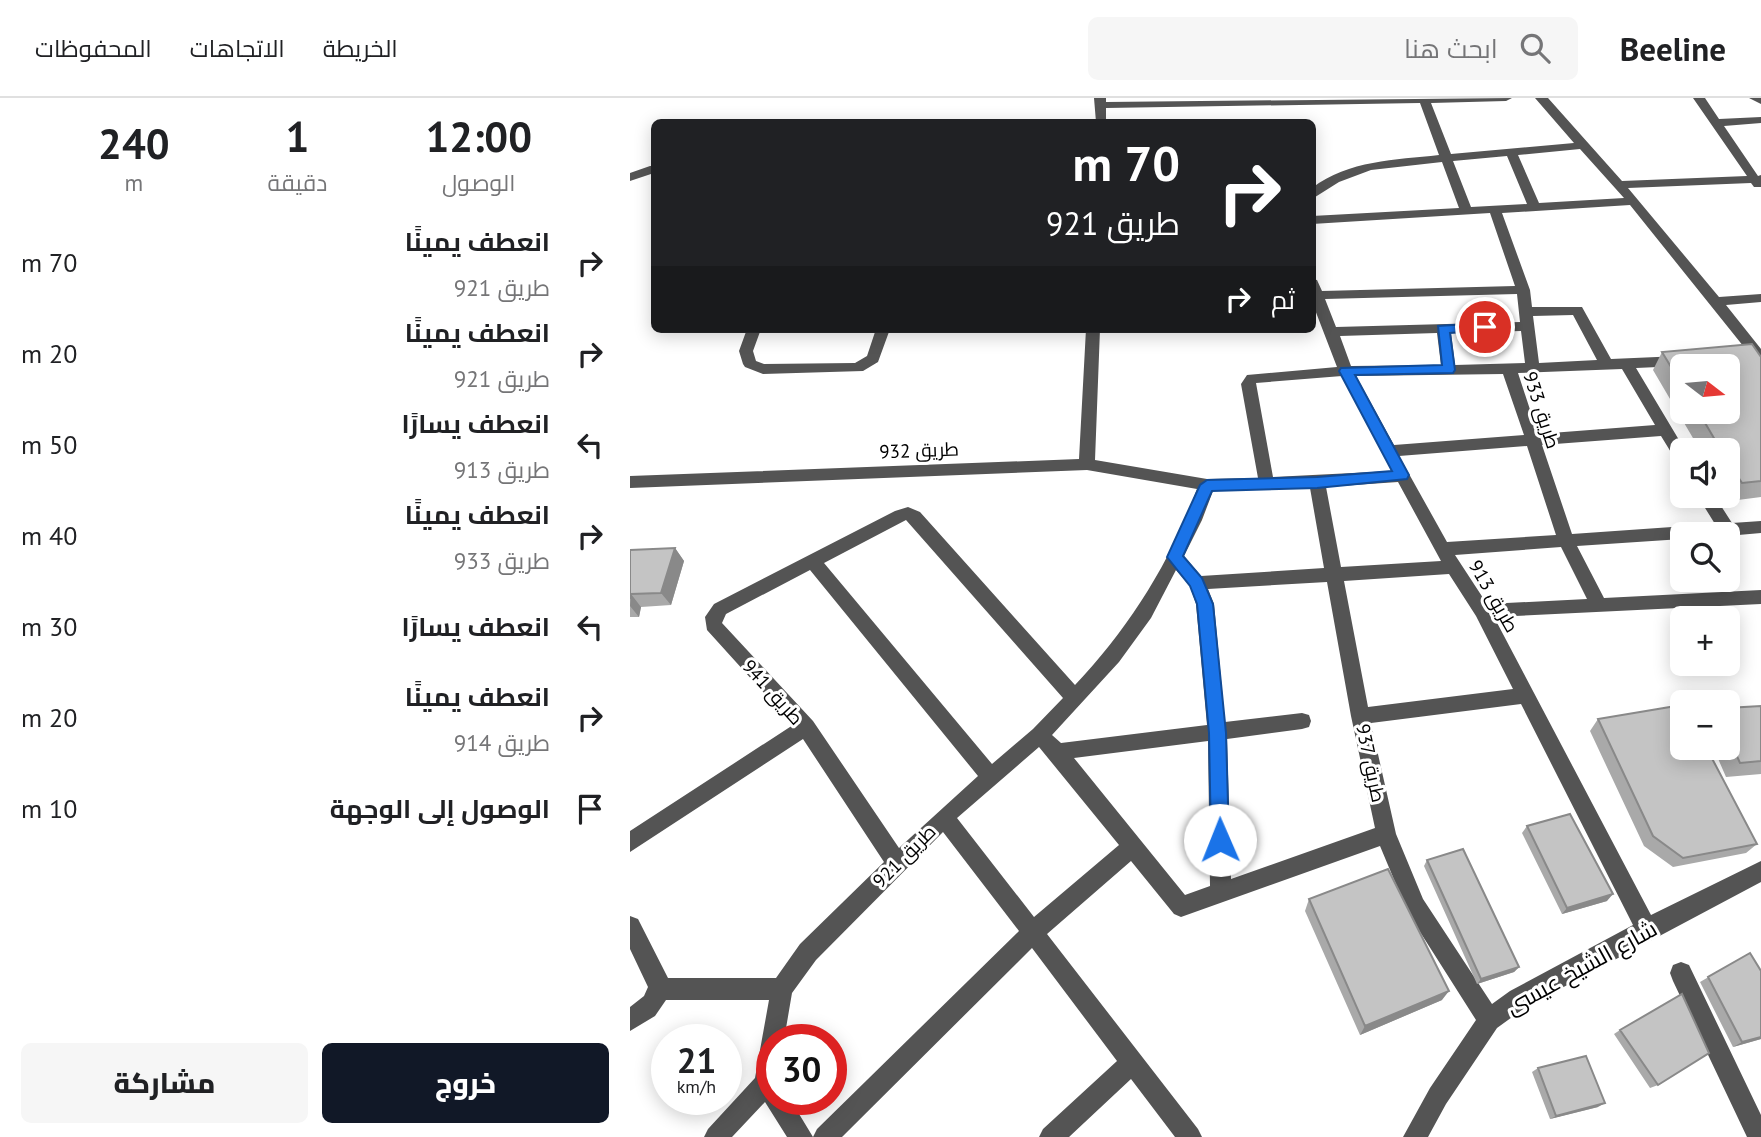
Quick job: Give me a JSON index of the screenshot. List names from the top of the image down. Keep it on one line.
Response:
{"streets":{"street":["طريق 933","طريق 932","طريق 913","طريق 941","طريق 937","طريق 921","شارع الشيخ عيسى"]},"crossings":[["طريق 933","طريق 913"],["طريق 932","طريق 921"],["طريق 913","شارع الشيخ عيسى"],["طريق 941","طريق 921"],["طريق 937","شارع الشيخ عيسى"]],"north":"right","page":{"header":"Beeline","search":"ابحث هنا","nav":["الخريطة","الاتجاهات","المحفوظات"],"eta":["12:00","الوصول","1","دقيقة","240","m"],"turn":["70 m","طريق 921"],"list":[{"name":"انعطف يمينًا","note":"طريق 921","value":"70 m"},{"name":"انعطف يمينًا","note":"طريق 921","value":"20 m"},{"name":"انعطف يسارًا","note":"طريق 913","value":"50 m"},{"name":"انعطف يمينًا","note":"طريق 933","value":"40 m"},{"name":"انعطف يسارًا","value":"30 m"},{"name":"انعطف يمينًا","note":"طريق 914","value":"20 m"},{"name":"الوصول إلى الوجهة","value":"10 m"}],"then":"ثم","map_buttons":["+","−"],"speed":"21 km/h","limit":"30","buttons":["خروج","مشاركة"]}}
